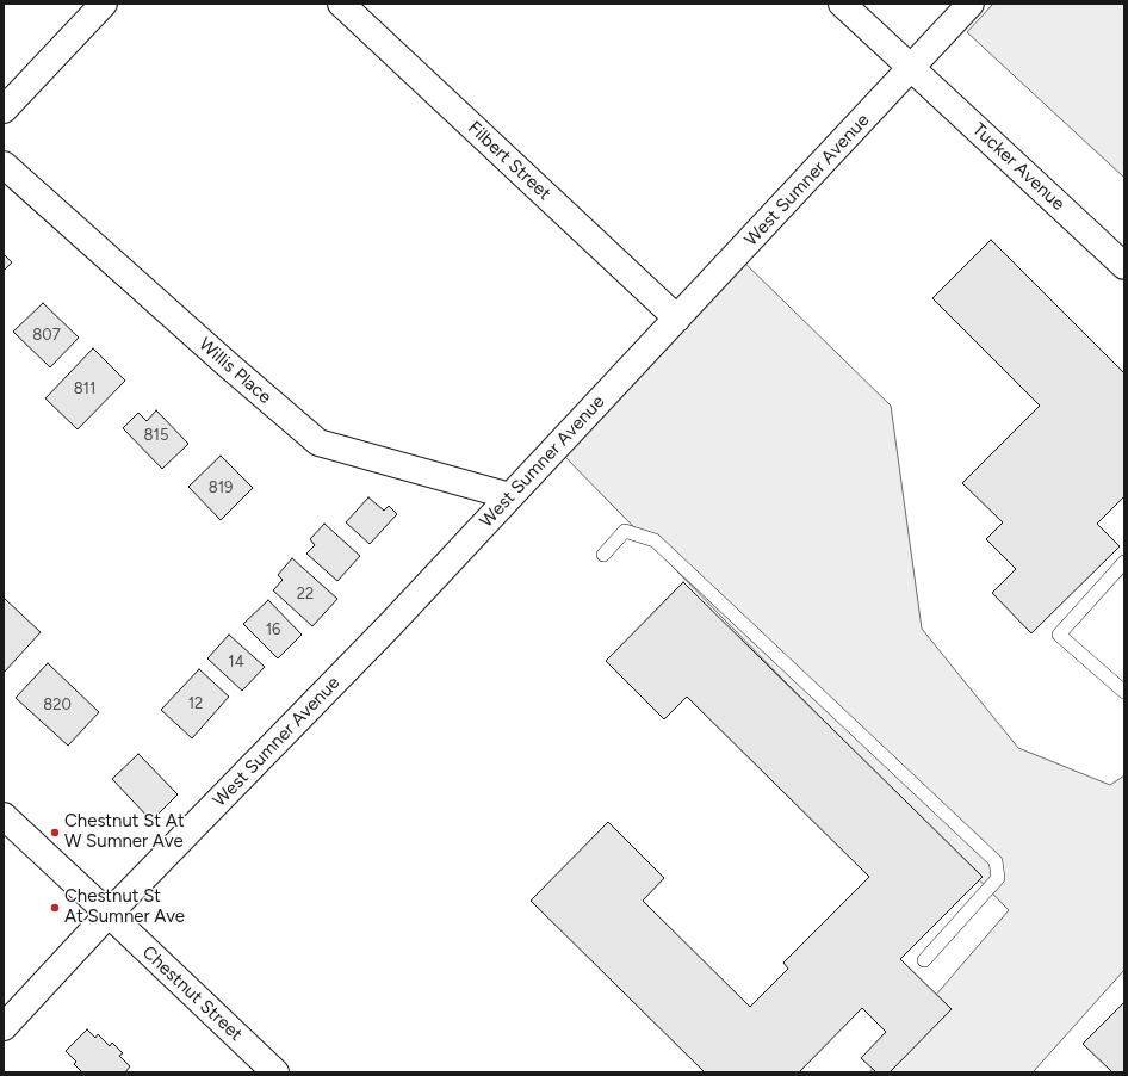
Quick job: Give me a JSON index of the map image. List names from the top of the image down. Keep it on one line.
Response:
{"streets":{"street":["Filbert Street","Tucker Avenue","West Sumner Avenue","Willis Place","Chestnut Street"]},"crossings":[["Filbert Street","West Sumner Avenue"],["Tucker Avenue","West Sumner Avenue"],["West Sumner Avenue","Willis Place"],["West Sumner Avenue","Chestnut Street"]],"places":["Chestnut St At W Sumner Ave","Chestnut St At Sumner Ave"],"house_numbers":["807","811","815","819","22","16","14","12","820"]}
